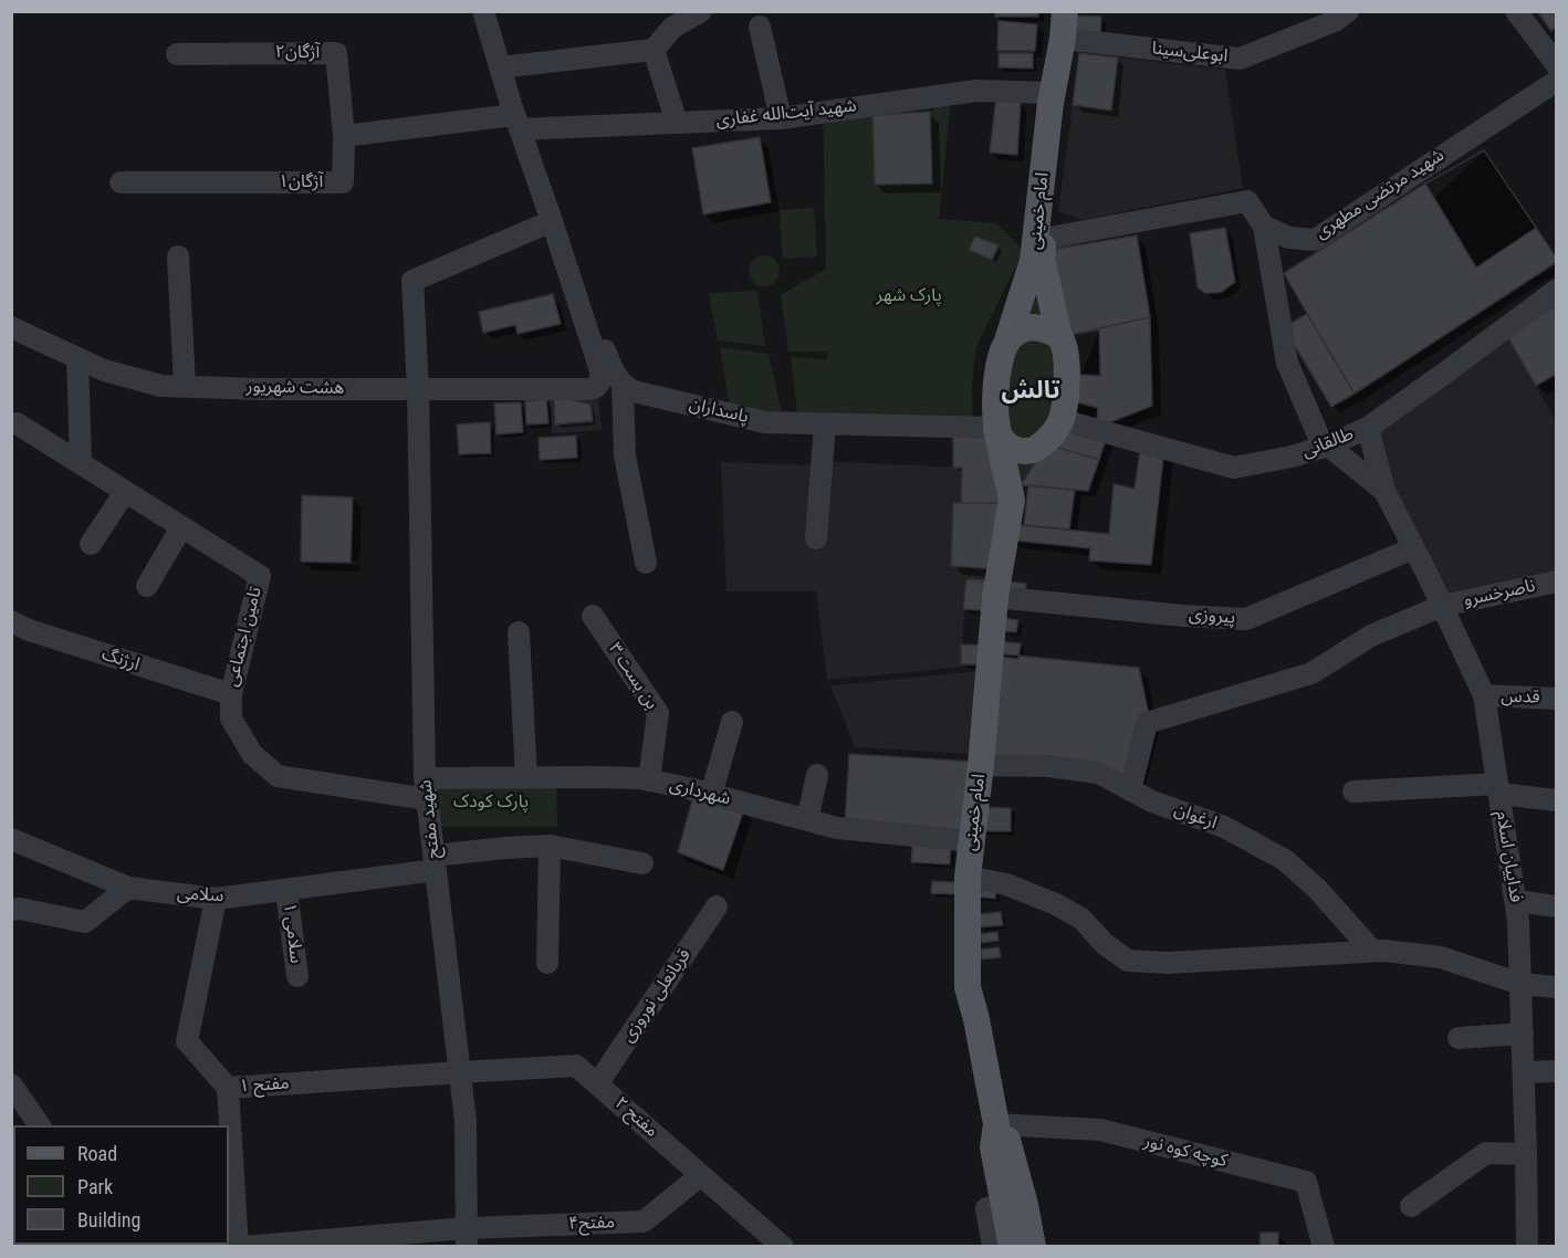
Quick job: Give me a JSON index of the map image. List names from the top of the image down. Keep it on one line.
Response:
{"streets":{"main road":["امام خمینی"],"street":["۲آژگان","ابوعلی‌سینا","شهید آیت‌الله غفاری","۱آژگان","شهید مرتضی مطهری","هشت شهریور","پاسداران","طالقانی","ناصرخسرو","پیروزی","تامین اجتماعی","ارژنگ","بن بست ۳","قدس","شهرداری","ارغوان","شهید مفتح","فداییان اسلام","سلامی","سلامی ۱","قربانعلی نوروزی","مفتح ۱","مفتح ۲","کوچه کوه نور","مفتح۴"]},"crossings":[["۲آژگان","۱آژگان"],["ابوعلی‌سینا","امام خمینی"],["شهید آیت‌الله غفاری","امام خمینی"],["امام خمینی","پاسداران"],["امام خمینی","طالقانی"],["امام خمینی","پیروزی"],["امام خمینی","شهرداری"],["امام خمینی","ارغوان"],["امام خمینی","کوچه کوه نور"],["هشت شهریور","شهید مفتح"],["پاسداران","طالقانی"],["طالقانی","فداییان اسلام"],["ناصرخسرو","ارغوان"],["ناصرخسرو","فداییان اسلام"],["پیروزی","فداییان اسلام"],["تامین اجتماعی","ارژنگ"],["تامین اجتماعی","شهرداری"],["تامین اجتماعی","شهید مفتح"],["بن بست ۳","شهرداری"],["قدس","فداییان اسلام"],["شهرداری","شهید مفتح"],["شهید مفتح","سلامی"],["شهید مفتح","مفتح ۱"],["شهید مفتح","مفتح ۲"],["شهید مفتح","مفتح۴"],["سلامی","سلامی ۱"],["قربانعلی نوروزی","مفتح ۲"],["مفتح ۱","مفتح ۲"],["مفتح ۲","مفتح۴"]],"districts":["تالش"],"parks":["پارک شهر","پارک کودک"],"legend":["Road","Park","Building"]}
